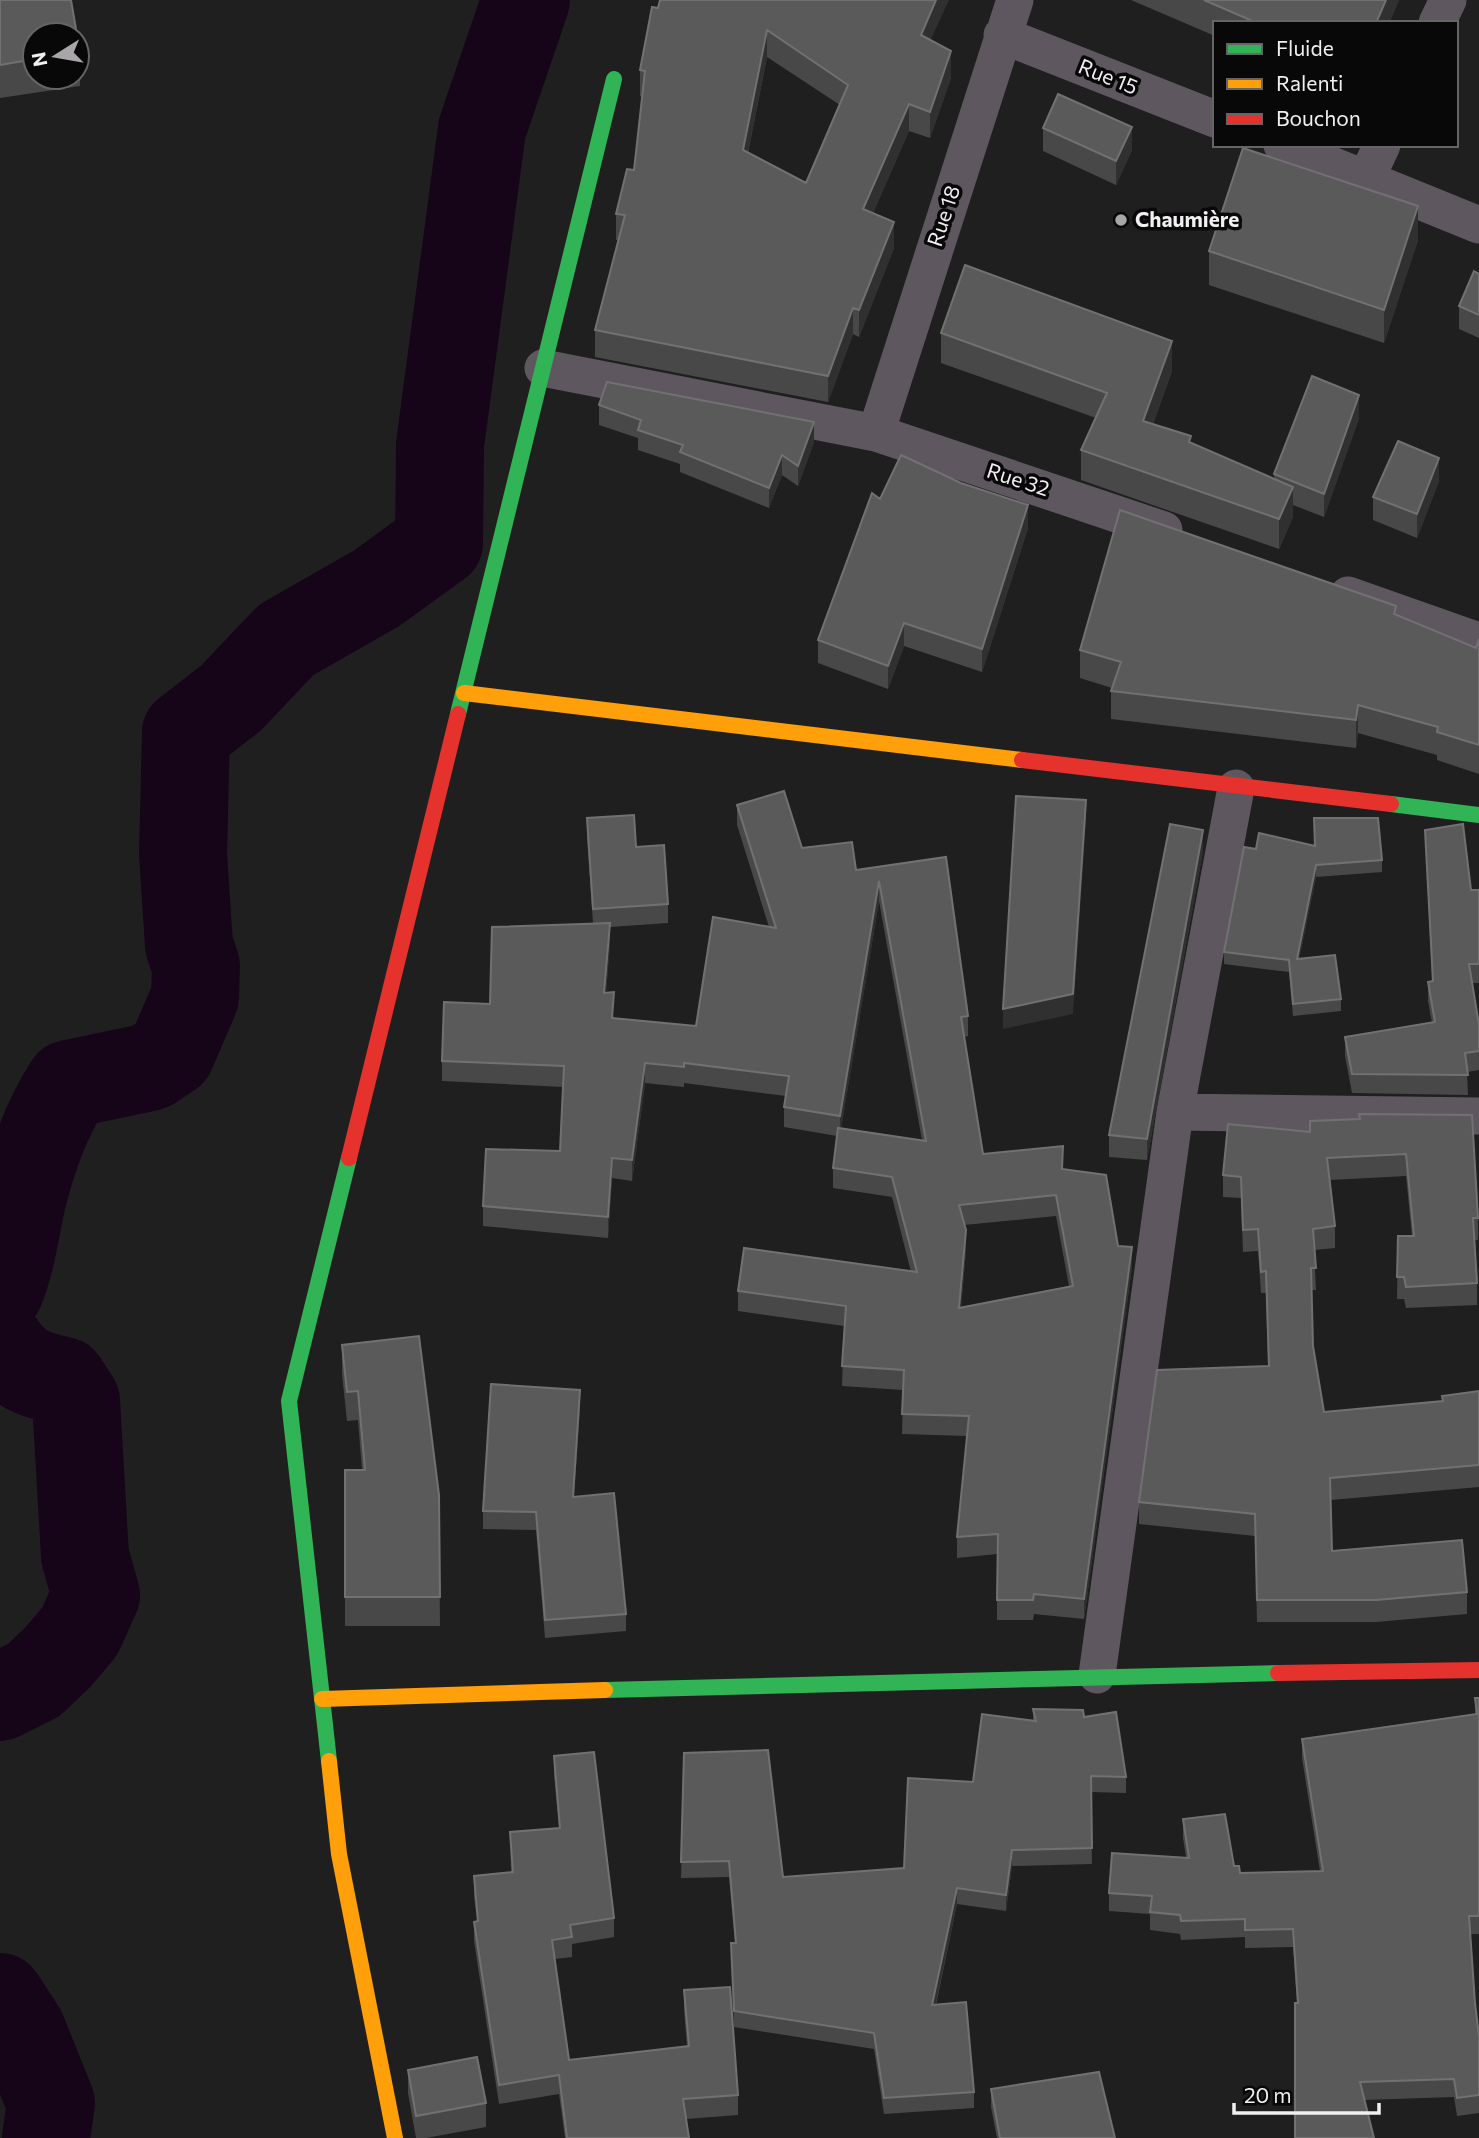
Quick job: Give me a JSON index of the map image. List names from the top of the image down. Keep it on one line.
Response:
{"streets":{"street":["Rue 15","Rue 18","Rue 32"]},"crossings":[["Rue 15","Rue 18"],["Rue 18","Rue 32"]],"places":["Chaumière"],"legend":["Fluide","Ralenti","Bouchon"],"scale_bar":"20 m","north":"left"}
